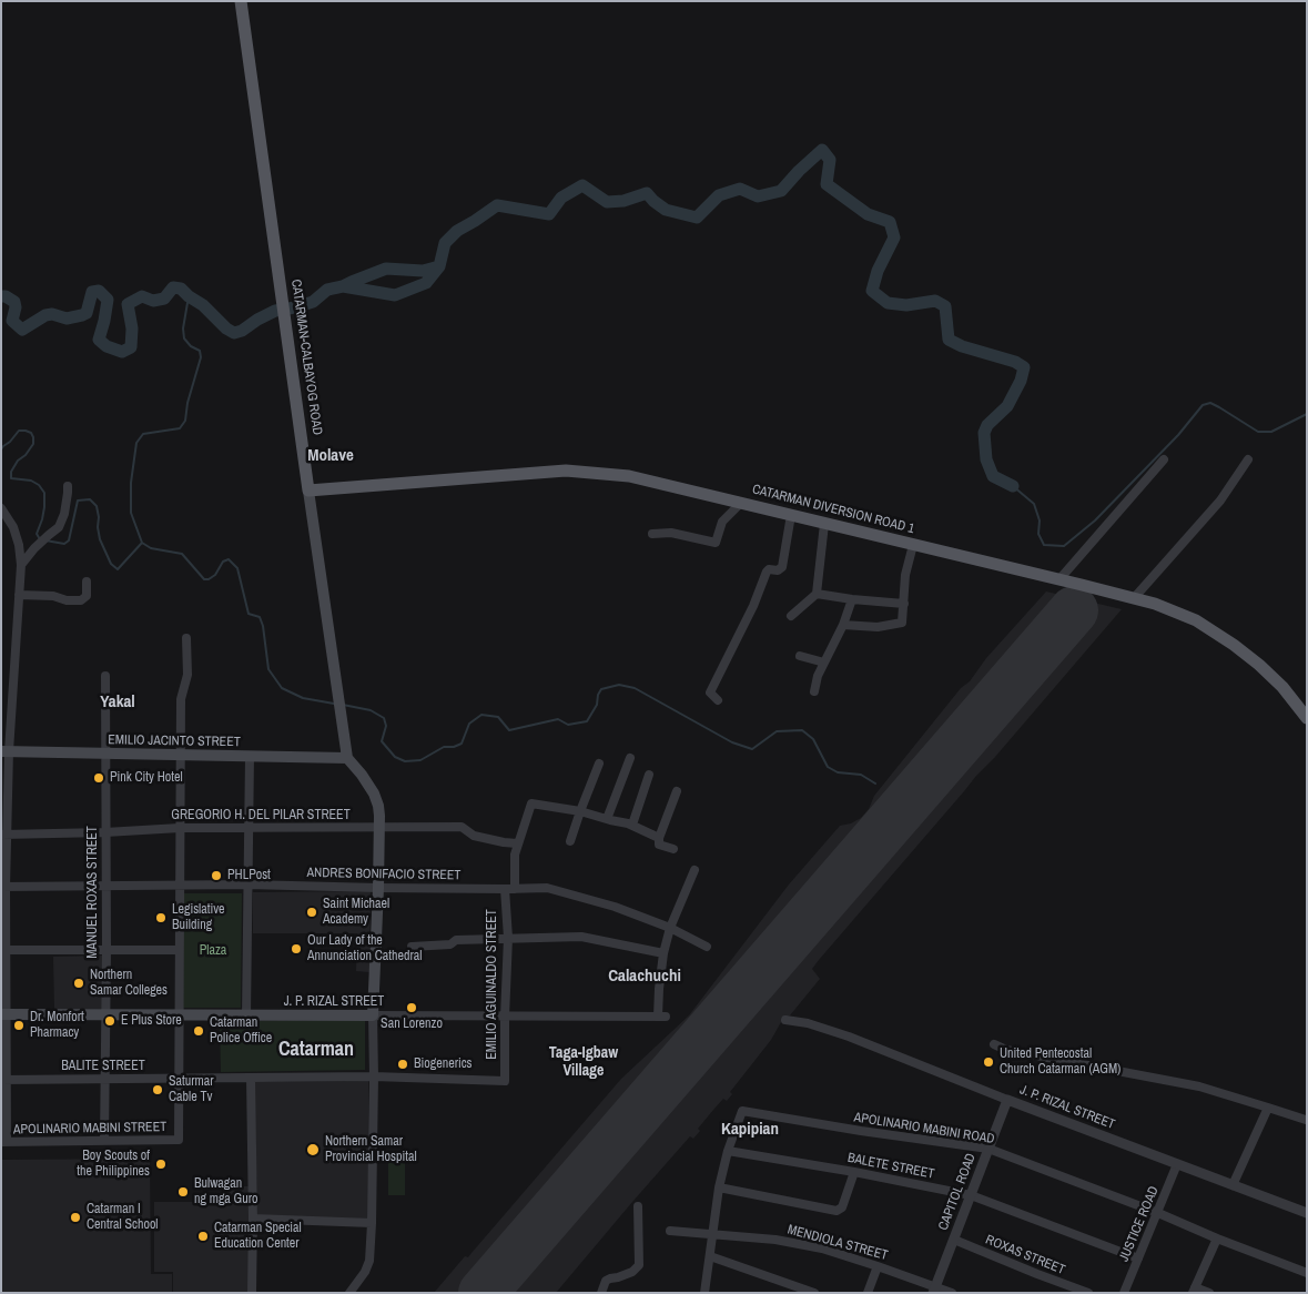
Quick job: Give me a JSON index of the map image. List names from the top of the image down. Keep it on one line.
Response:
{"streets":{"main road":["CATARMAN-CALBAYOG ROAD","CATARMAN DIVERSION ROAD 1","EMILIO JACINTO STREET","J. P. RIZAL STREET"],"street":["GREGORIO H. DEL PILAR STREET","ANDRES BONIFACIO STREET","MANUEL ROXAS STREET","EMILIO AGUINALDO STREET","BALITE STREET","APOLINARIO MABINI STREET","APOLINARIO MABINI ROAD","BALETE STREET","CAPITOL ROAD","JUSTICE ROAD","MENDIOLA STREET","ROXAS STREET"]},"crossings":[["CATARMAN-CALBAYOG ROAD","CATARMAN DIVERSION ROAD 1"],["CATARMAN-CALBAYOG ROAD","EMILIO JACINTO STREET"],["EMILIO JACINTO STREET","MANUEL ROXAS STREET"],["GREGORIO H. DEL PILAR STREET","MANUEL ROXAS STREET"],["ANDRES BONIFACIO STREET","MANUEL ROXAS STREET"],["ANDRES BONIFACIO STREET","EMILIO AGUINALDO STREET"],["MANUEL ROXAS STREET","J. P. RIZAL STREET"],["MANUEL ROXAS STREET","BALITE STREET"],["MANUEL ROXAS STREET","APOLINARIO MABINI STREET"],["EMILIO AGUINALDO STREET","J. P. RIZAL STREET"],["EMILIO AGUINALDO STREET","BALITE STREET"],["J. P. RIZAL STREET","CAPITOL ROAD"],["J. P. RIZAL STREET","JUSTICE ROAD"],["BALITE STREET","APOLINARIO MABINI STREET"],["APOLINARIO MABINI ROAD","BALETE STREET"],["APOLINARIO MABINI ROAD","CAPITOL ROAD"],["APOLINARIO MABINI ROAD","JUSTICE ROAD"],["APOLINARIO MABINI ROAD","MENDIOLA STREET"],["BALETE STREET","CAPITOL ROAD"],["BALETE STREET","JUSTICE ROAD"],["CAPITOL ROAD","MENDIOLA STREET"],["CAPITOL ROAD","ROXAS STREET"]],"districts":["Molave","Yakal","Calachuchi","Catarman","Taga-Igbaw Village","Kapipian"],"parks":["Plaza"],"places":["Pink City Hotel","PHLPost","Saint Michael Academy","Legislative Building","Our Lady of the Annunciation Cathedral","Northern Samar Colleges","San Lorenzo","E Plus Store","Dr. Monfort Pharmacy","Catarman Police Office","United Pentecostal Church Catarman (AGM)","Biogenerics","Saturmar Cable Tv","Northern Samar Provincial Hospital","Boy Scouts of the Philippines","Bulwagan ng mga Guro","Catarman I Central School","Catarman Special Education Center"]}
